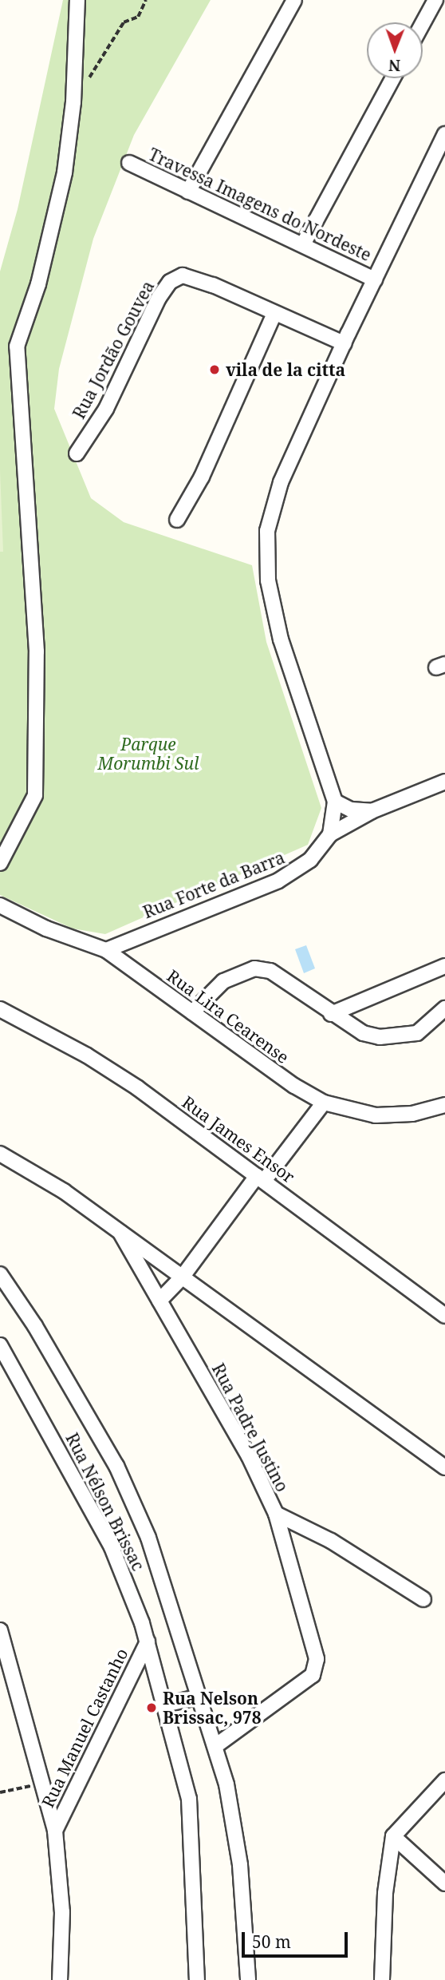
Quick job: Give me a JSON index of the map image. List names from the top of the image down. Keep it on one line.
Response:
{"streets":{"street":["Travessa Imagens do Nordeste","Rua Jordão Gouvea","Rua Forte da Barra","Rua Lira Cearense","Rua James Ensor","Rua Padre Justino","Rua Nélson Brissac","Rua Manuel Castanho"]},"crossings":[["Rua Forte da Barra","Rua Lira Cearense"],["Rua Nélson Brissac","Rua Manuel Castanho"]],"parks":["Parque Morumbi Sul"],"places":["vila de la citta","Rua Nelson Brissac, 978"],"scale_bar":"50 m","north":"bottom"}
